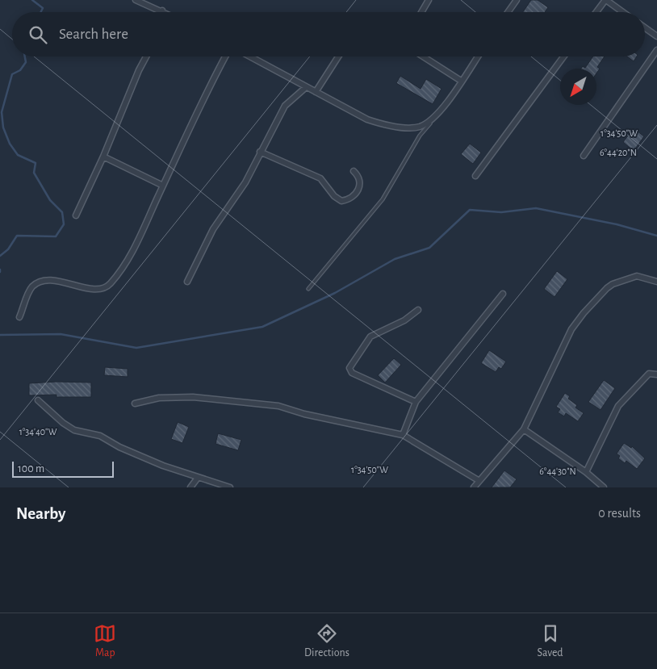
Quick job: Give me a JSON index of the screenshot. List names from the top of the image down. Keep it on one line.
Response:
{"scale_bar":"100 m","north":"bottom left","page":{"search":"Search here","scale":"100 m","heading":["Nearby","0 results"],"nav":["Map","Directions","Saved"]},"coordinates":["1°34'50\"W","6°44'20\"N","1°34'40\"W","6°44'30\"N"]}
